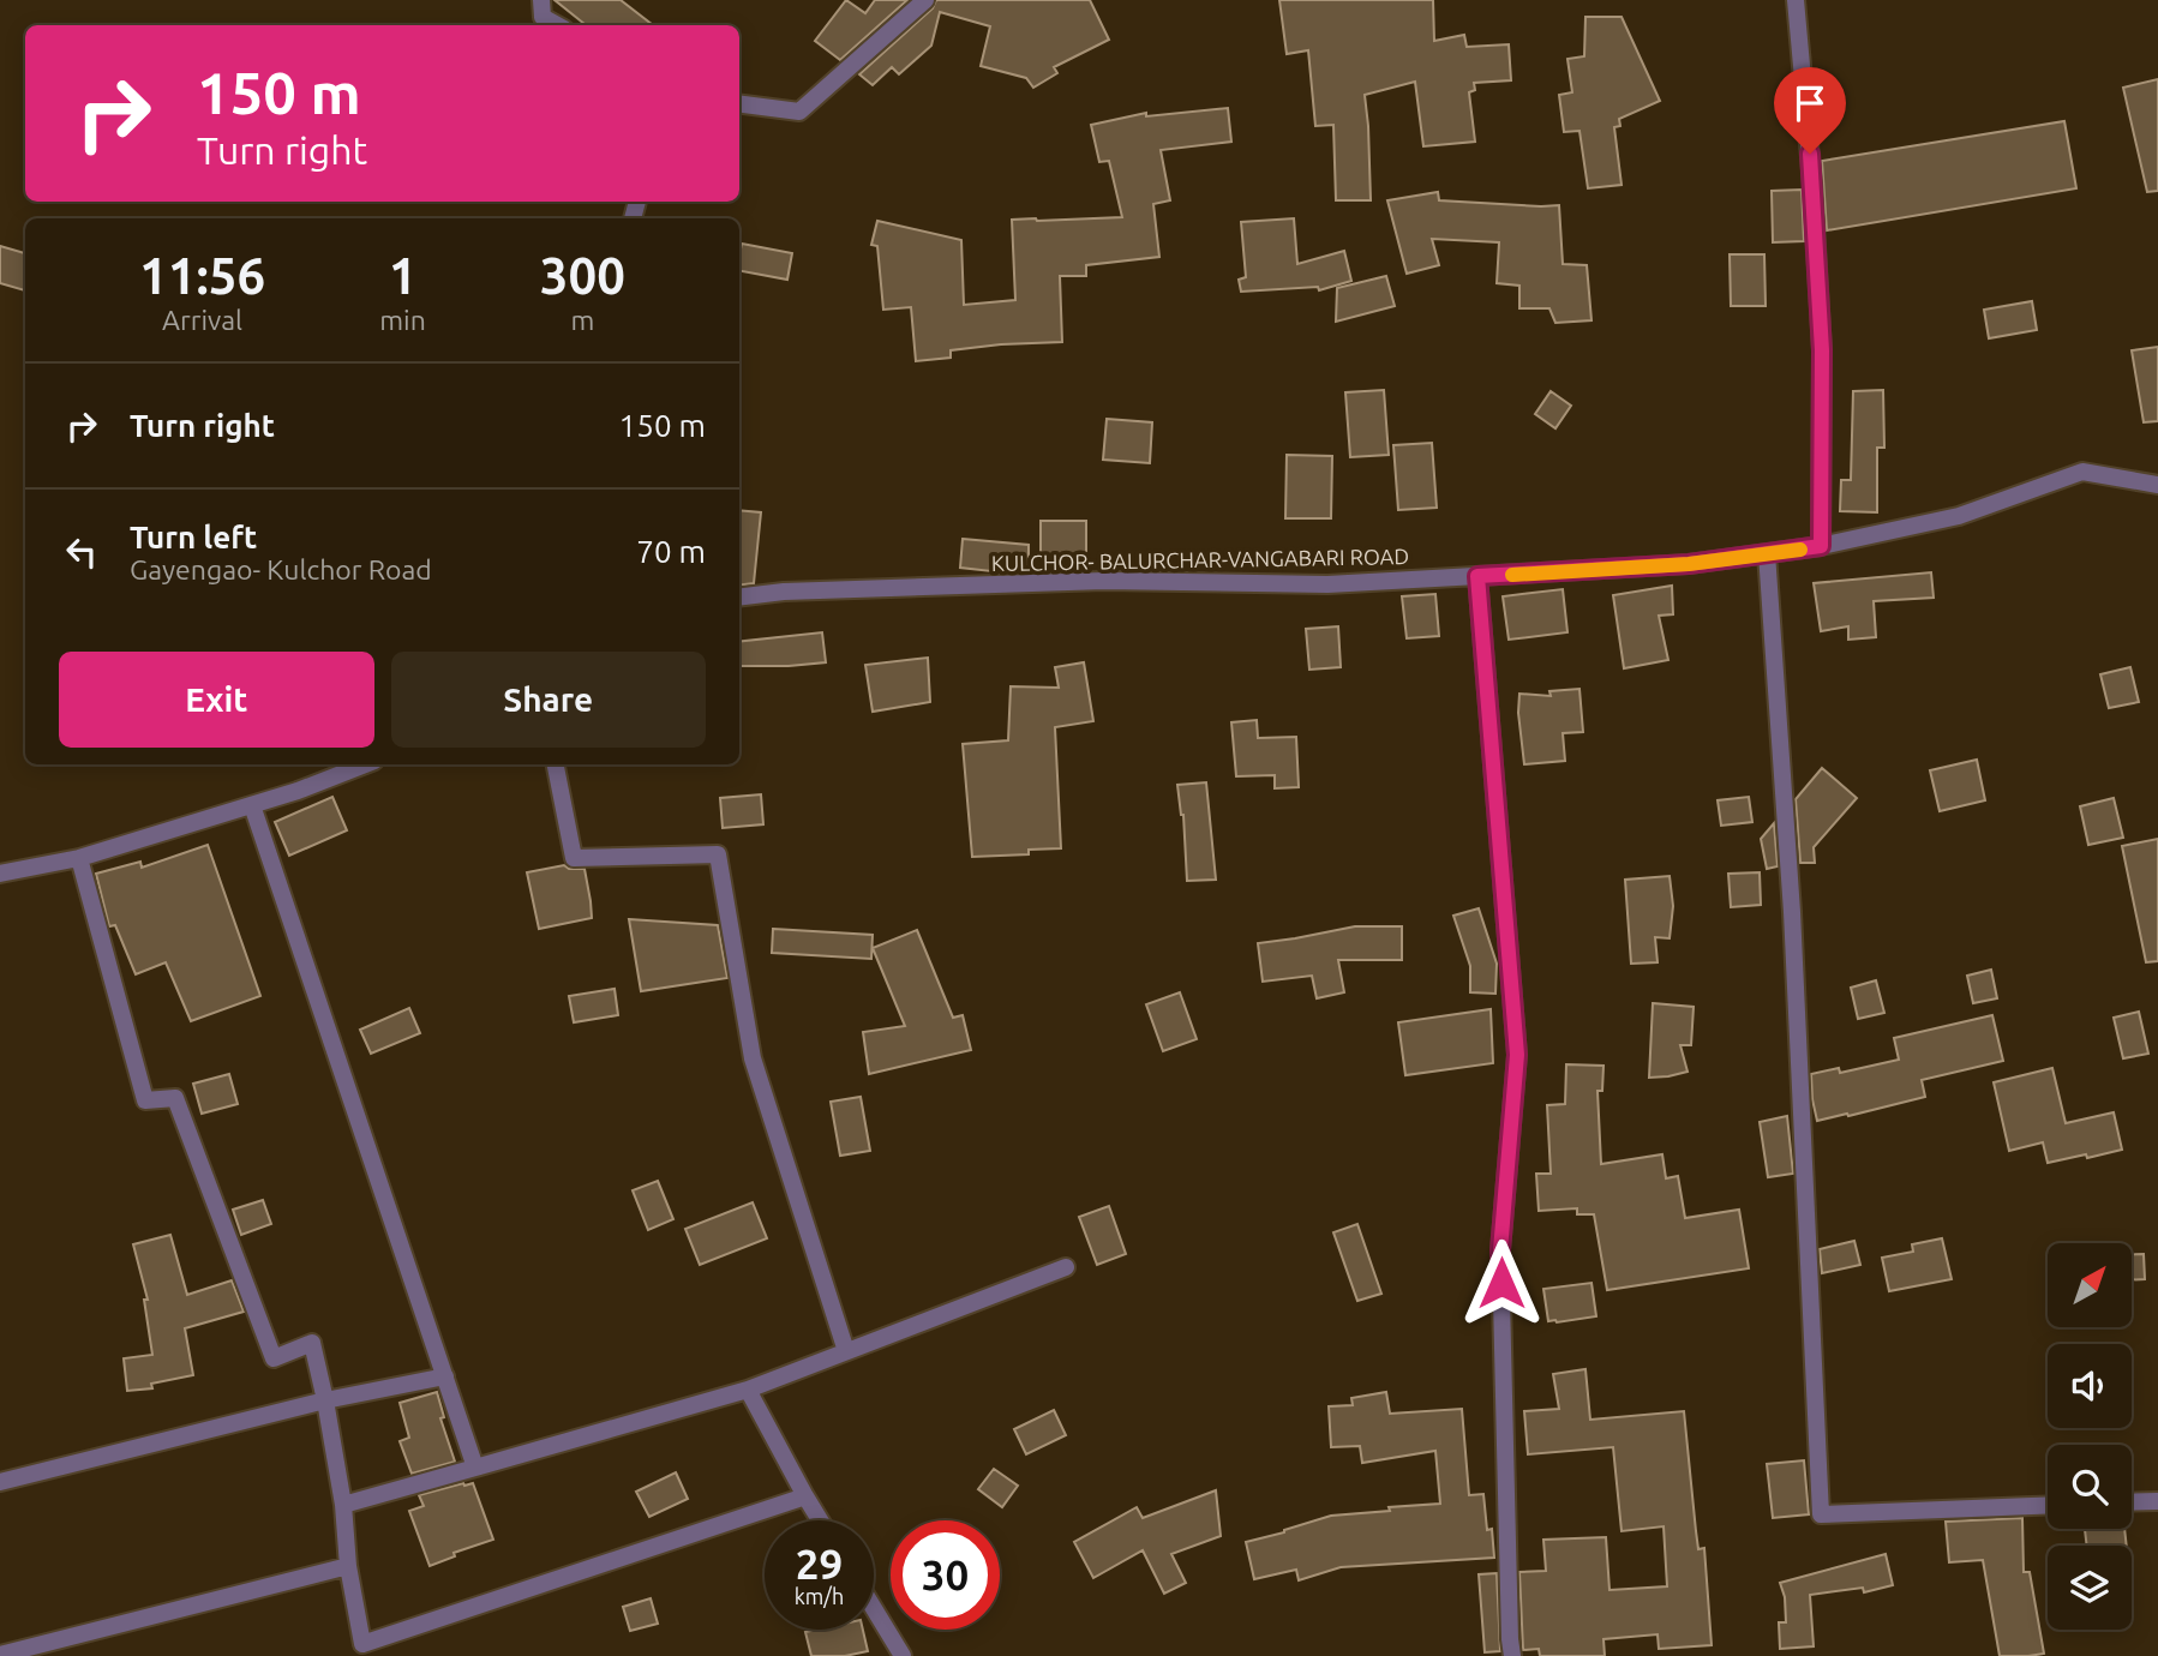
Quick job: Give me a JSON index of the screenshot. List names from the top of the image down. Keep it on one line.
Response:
{"streets":{"street":["KULCHOR- BALURCHAR-VANGABARI ROAD"]},"north":"top right","page":{"turn":["150 m","Turn right"],"eta":["11:56","Arrival","1","min","300","m"],"list":[{"name":"Turn right","value":"150 m"},{"name":"Turn left","note":"Gayengao- Kulchor Road","value":"70 m"}],"buttons":["Exit","Share"],"speed":"29 km/h","limit":"30"}}
